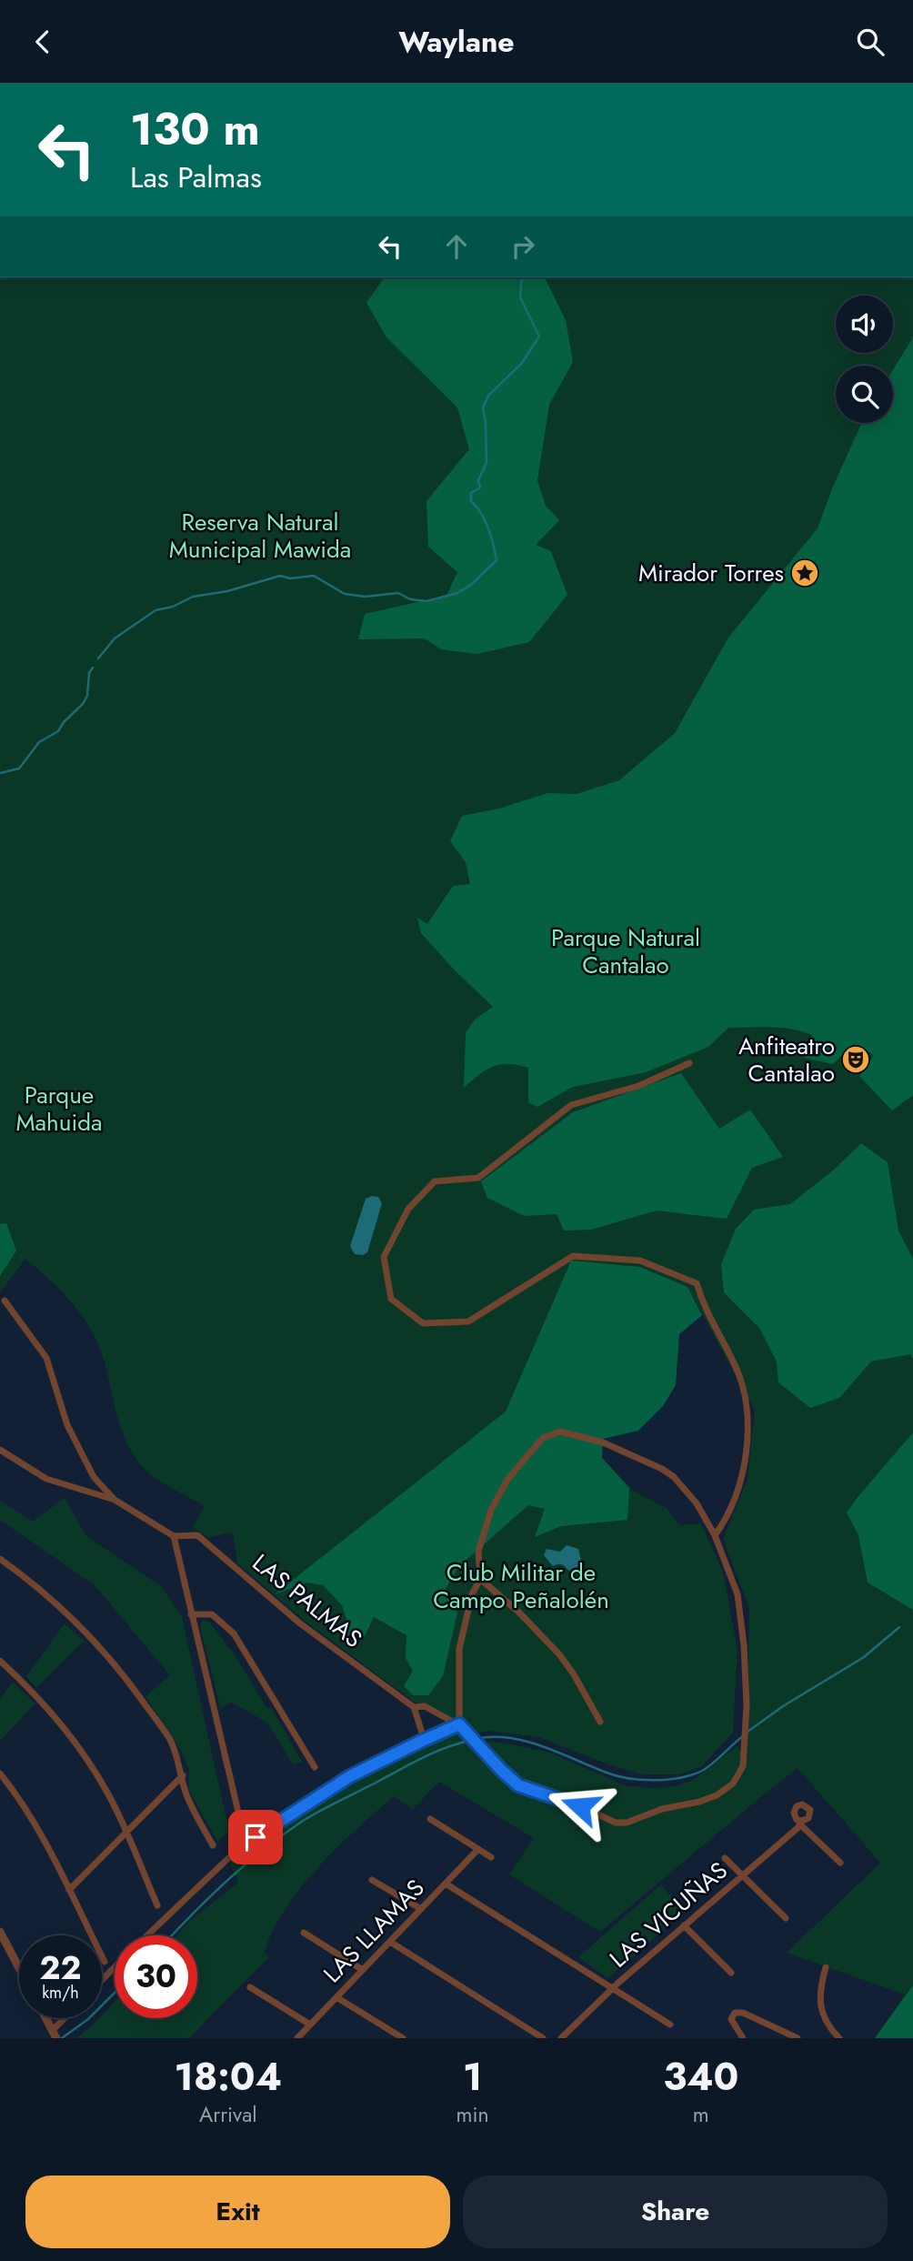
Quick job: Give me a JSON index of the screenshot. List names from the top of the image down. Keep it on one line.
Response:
{"streets":{"street":["LAS PALMAS","LAS VICUÑAS","LAS LLAMAS"]},"parks":["Reserva Natural Municipal Mawida","Parque Natural Cantalao","Parque Mahuida","Club Militar de Campo Peñalolén"],"places":{"place":["Mirador Torres"],"theatre":["Anfiteatro Cantalao"]},"page":{"header":"Waylane","turn":["130 m","Las Palmas"],"speed":"22 km/h","limit":"30","eta":["18:04","Arrival","1","min","340","m"],"buttons":["Exit","Share"]}}
